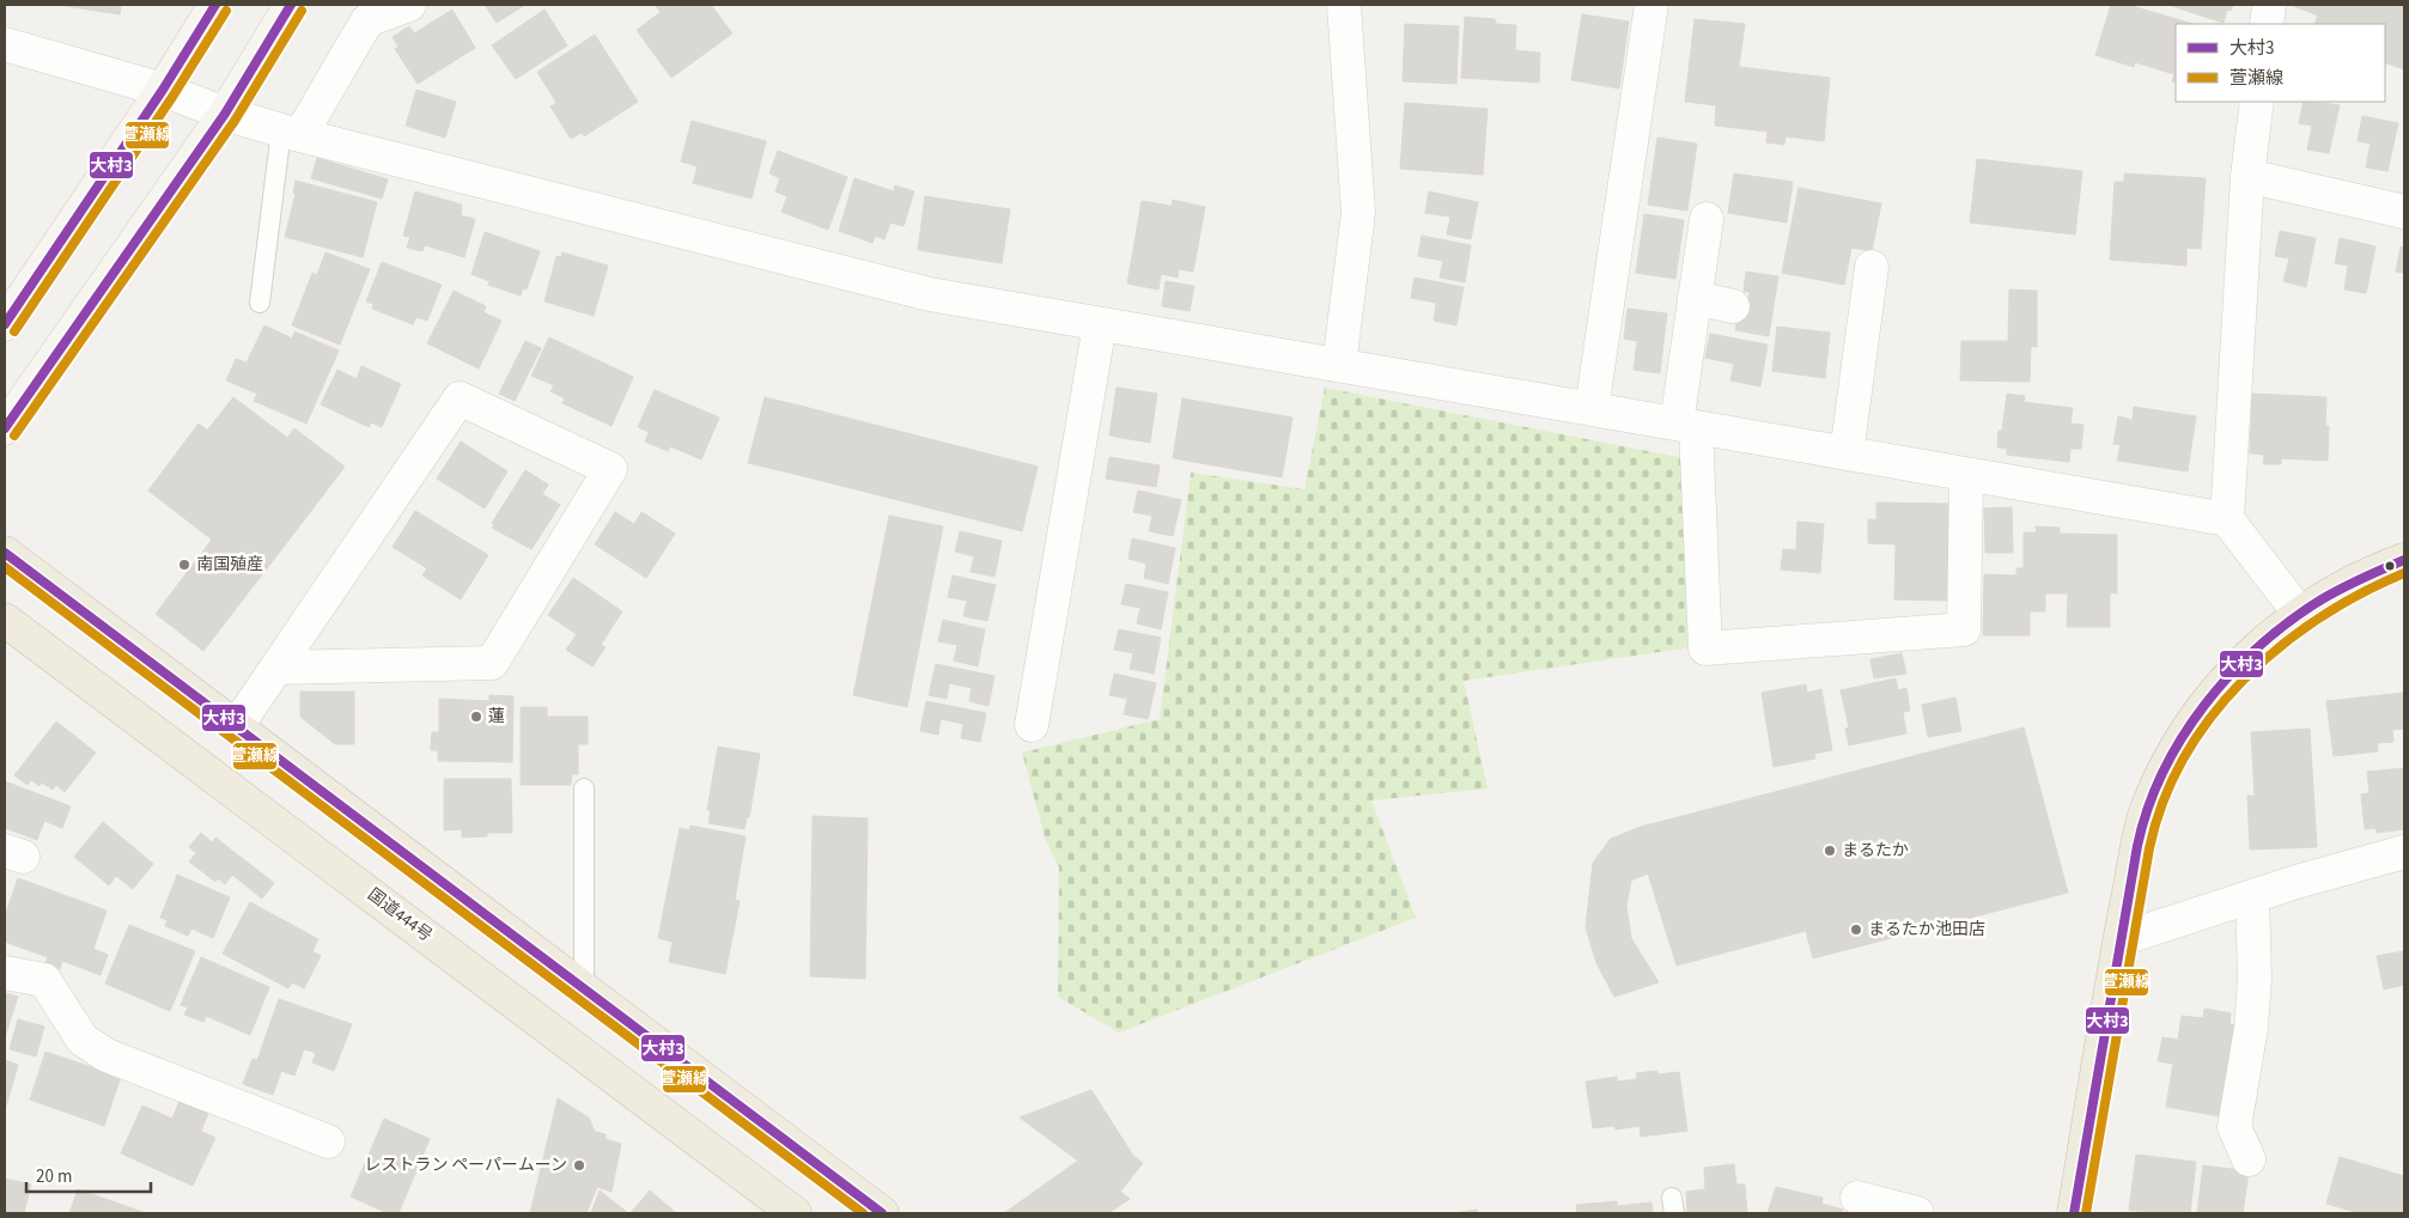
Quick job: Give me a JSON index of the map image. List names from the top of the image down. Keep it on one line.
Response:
{"streets":{"highway":["国道444号"]},"places":["南国殖産","蓮","まるたか","まるたか池田店","レストラン ペーパームーン"],"lines":["transit line 大村3","transit line 萱瀬線"],"legend":["大村3","萱瀬線"],"scale_bar":"20 m"}
